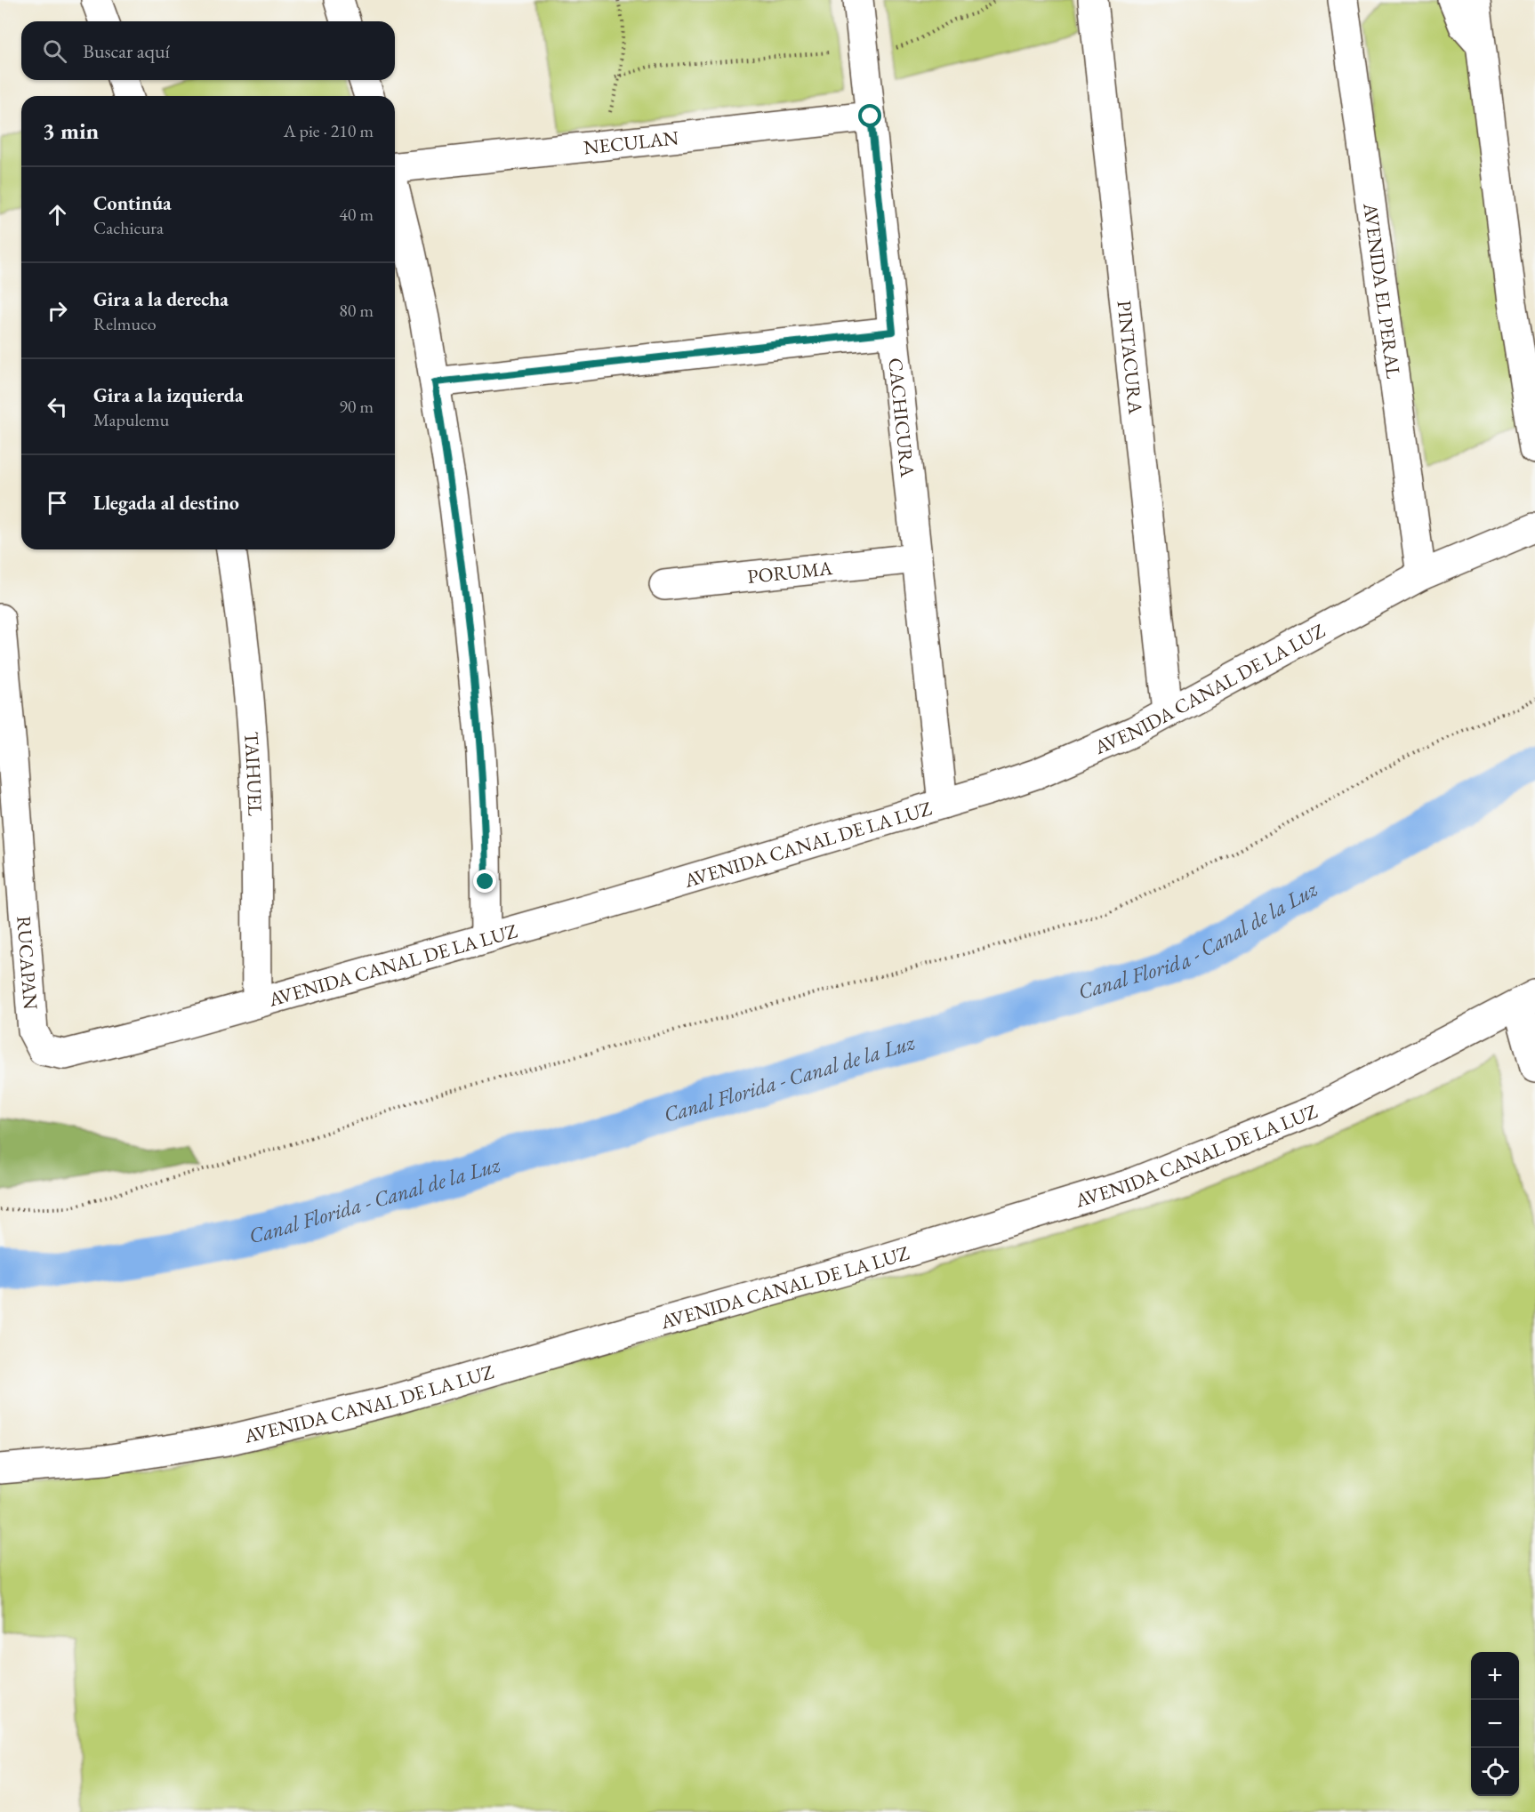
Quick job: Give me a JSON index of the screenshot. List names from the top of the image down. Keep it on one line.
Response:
{"streets":{"street":["NECULAN","AVENIDA EL PERAL","PINTACURA","CACHICURA","PORUMA","AVENIDA CANAL DE LA LUZ","TAIHUEL","RUCAPAN"]},"crossings":[["NECULAN","CACHICURA"],["AVENIDA EL PERAL","AVENIDA CANAL DE LA LUZ"],["PINTACURA","AVENIDA CANAL DE LA LUZ"],["CACHICURA","PORUMA"],["CACHICURA","AVENIDA CANAL DE LA LUZ"],["AVENIDA CANAL DE LA LUZ","TAIHUEL"],["AVENIDA CANAL DE LA LUZ","RUCAPAN"]],"water":["Canal Florida - Canal de la Luz"],"page":{"search":"Buscar aquí","heading":["3 min","A pie · 210 m"],"list":[["Continúa","Cachicura","40 m"],["Gira a la derecha","Relmuco","80 m"],["Gira a la izquierda","Mapulemu","90 m"],"Llegada al destino"],"map_buttons":["+","−"]}}
